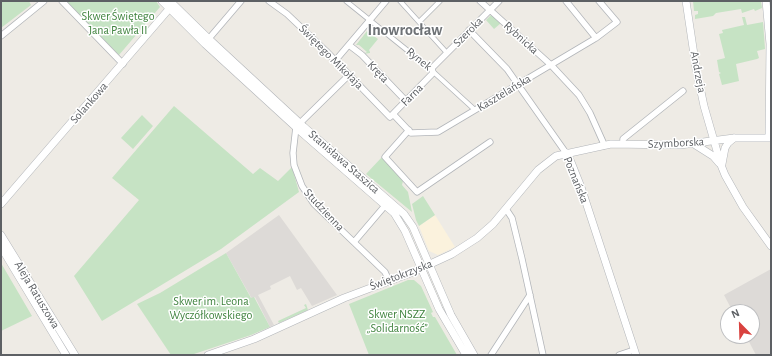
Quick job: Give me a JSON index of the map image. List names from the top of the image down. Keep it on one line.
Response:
{"streets":{"street":["Szeroka","Rybnicka","Świętego Mikołaja","Rynek","Kręta","Andrzeja","Kasztelańska","Farna","Solankowa","Szymborska","Stanisława Staszica","Poznańska","Studzienna","Świętokrzyska","Aleja Ratuszowa"]},"crossings":[["Szeroka","Rybnicka"],["Szeroka","Rynek"],["Szeroka","Poznańska"],["Rybnicka","Kasztelańska"],["Rybnicka","Szymborska"],["Świętego Mikołaja","Kasztelańska"],["Świętego Mikołaja","Farna"],["Rynek","Farna"],["Kręta","Farna"],["Andrzeja","Szymborska"],["Kasztelańska","Poznańska"],["Solankowa","Stanisława Staszica"],["Szymborska","Poznańska"],["Szymborska","Świętokrzyska"],["Stanisława Staszica","Studzienna"],["Stanisława Staszica","Świętokrzyska"],["Poznańska","Świętokrzyska"],["Studzienna","Świętokrzyska"]],"districts":["Inowrocław"],"parks":["Skwer Świętego Jana Pawła II","Skwer im. Leona Wyczółkowskiego","Skwer NSZZ „Solidarność”"],"north":"top left"}
